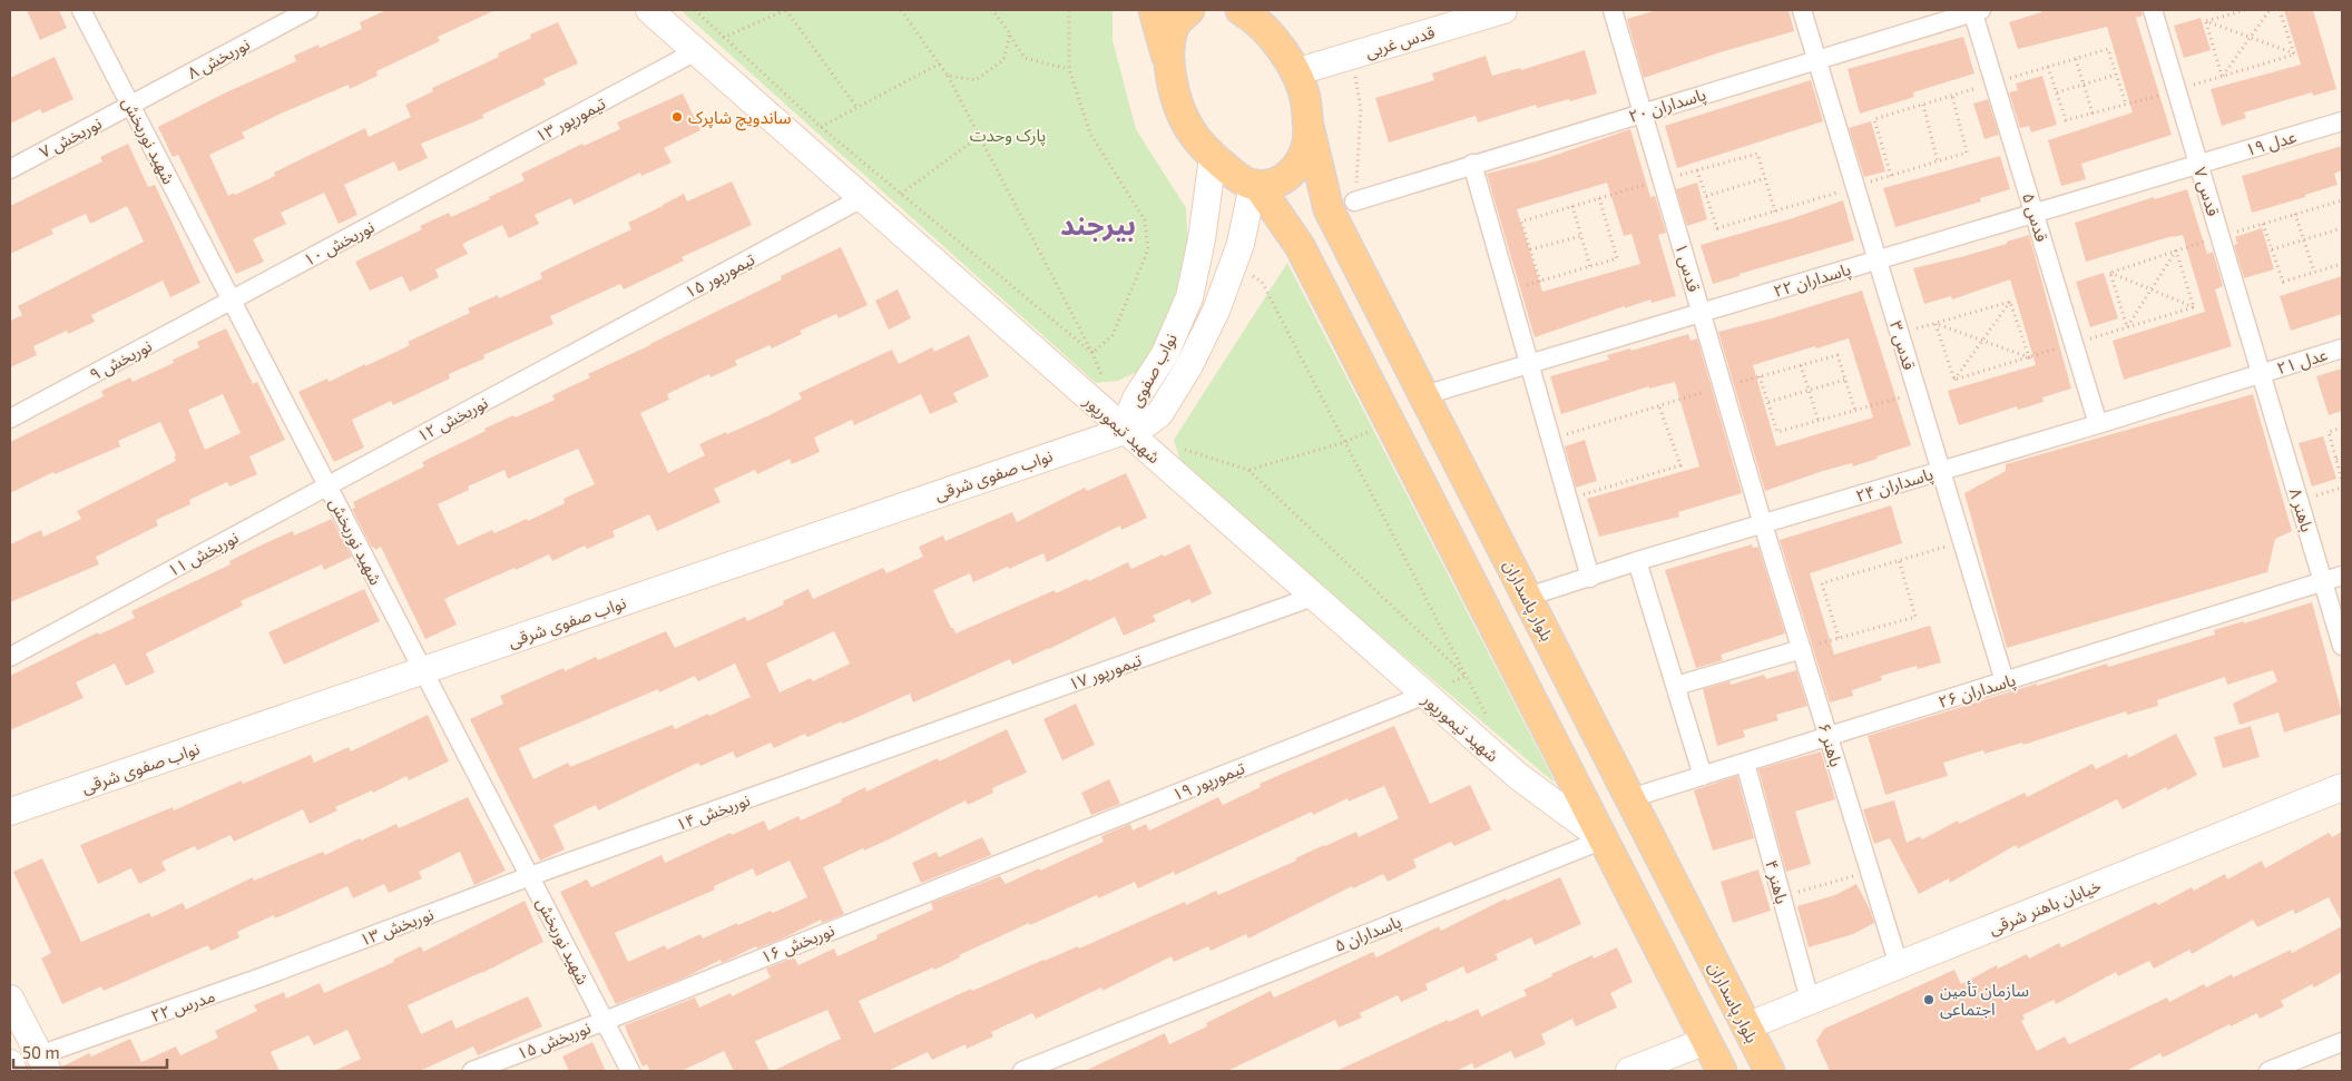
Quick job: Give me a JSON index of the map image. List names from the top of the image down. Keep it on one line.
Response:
{"streets":{"main road":["بلوار پاسداران"],"street":["قدس غربی","نوربخش ۸","پاسداران ۲۰","تیمورپور ۱۳","نوربخش ۷","شهید نوربخش","عدل ۱۹","قدس ۷","قدس ۵","نوربخش ۱۰","قدس ۱","تیمورپور ۱۵","پاسداران ۲۲","قدس ۳","نوربخش ۹","عدل ۲۱","نواب صفوی","نوربخش ۱۲","شهید تیمورپور","نواب صفوی شرقی","پاسداران ۲۴","باهنر ۸","نوربخش ۱۱","تیمورپور ۱۷","پاسداران ۲۶","باهنر ۶","تیمورپور ۱۹","نوربخش ۱۴","باهنر ۴","خیابان باهنر شرقی","نوربخش ۱۳","پاسداران ۵","نوربخش ۱۶","مدرس ۲۲","نوربخش ۱۵"]},"crossings":[["نوربخش ۸","نوربخش ۷"],["نوربخش ۸","شهید نوربخش"],["پاسداران ۲۰","قدس ۵"],["پاسداران ۲۰","قدس ۱"],["پاسداران ۲۰","قدس ۳"],["تیمورپور ۱۳","نوربخش ۱۰"],["تیمورپور ۱۳","شهید تیمورپور"],["نوربخش ۷","شهید نوربخش"],["شهید نوربخش","نوربخش ۱۰"],["شهید نوربخش","نوربخش ۹"],["شهید نوربخش","نوربخش ۱۲"],["شهید نوربخش","نواب صفوی شرقی"],["شهید نوربخش","نوربخش ۱۱"],["شهید نوربخش","نوربخش ۱۴"],["شهید نوربخش","نوربخش ۱۳"],["شهید نوربخش","نوربخش ۱۶"],["شهید نوربخش","نوربخش ۱۵"],["عدل ۱۹","قدس ۷"],["عدل ۱۹","پاسداران ۲۲"],["قدس ۷","پاسداران ۲۲"],["قدس ۷","عدل ۲۱"],["قدس ۷","پاسداران ۲۴"],["قدس ۷","باهنر ۸"],["قدس ۵","پاسداران ۲۲"],["قدس ۵","پاسداران ۲۴"],["نوربخش ۱۰","نوربخش ۹"],["قدس ۱","پاسداران ۲۲"],["قدس ۱","پاسداران ۲۴"],["قدس ۱","باهنر ۶"],["تیمورپور ۱۵","نوربخش ۱۲"],["تیمورپور ۱۵","شهید تیمورپور"],["پاسداران ۲۲","قدس ۳"],["پاسداران ۲۲","بلوار پاسداران"],["قدس ۳","پاسداران ۲۴"],["قدس ۳","پاسداران ۲۶"],["عدل ۲۱","پاسداران ۲۴"],["عدل ۲۱","باهنر ۸"],["نواب صفوی","شهید تیمورپور"],["نواب صفوی","نواب صفوی شرقی"],["نوربخش ۱۲","نوربخش ۱۱"],["شهید تیمورپور","نواب صفوی شرقی"],["شهید تیمورپور","تیمورپور ۱۷"],["شهید تیمورپور","تیمورپور ۱۹"],["شهید تیمورپور","پاسداران ۵"],["پاسداران ۲۴","باهنر ۸"],["پاسداران ۲۴","بلوار پاسداران"],["پاسداران ۲۴","باهنر ۶"],["باهنر ۸","پاسداران ۲۶"],["بلوار پاسداران","پاسداران ۲۶"],["بلوار پاسداران","خیابان باهنر شرقی"],["تیمورپور ۱۷","نوربخش ۱۴"],["پاسداران ۲۶","باهنر ۶"],["پاسداران ۲۶","باهنر ۴"],["باهنر ۶","خیابان باهنر شرقی"],["تیمورپور ۱۹","نوربخش ۱۶"],["نوربخش ۱۴","نوربخش ۱۳"],["باهنر ۴","خیابان باهنر شرقی"],["نوربخش ۱۳","مدرس ۲۲"],["نوربخش ۱۶","نوربخش ۱۵"]],"districts":["بیرجند"],"parks":["پارک وحدت"],"places":["ساندویچ شاپرک","سازمان تأمین اجتماعی"],"scale_bar":"50 m"}
